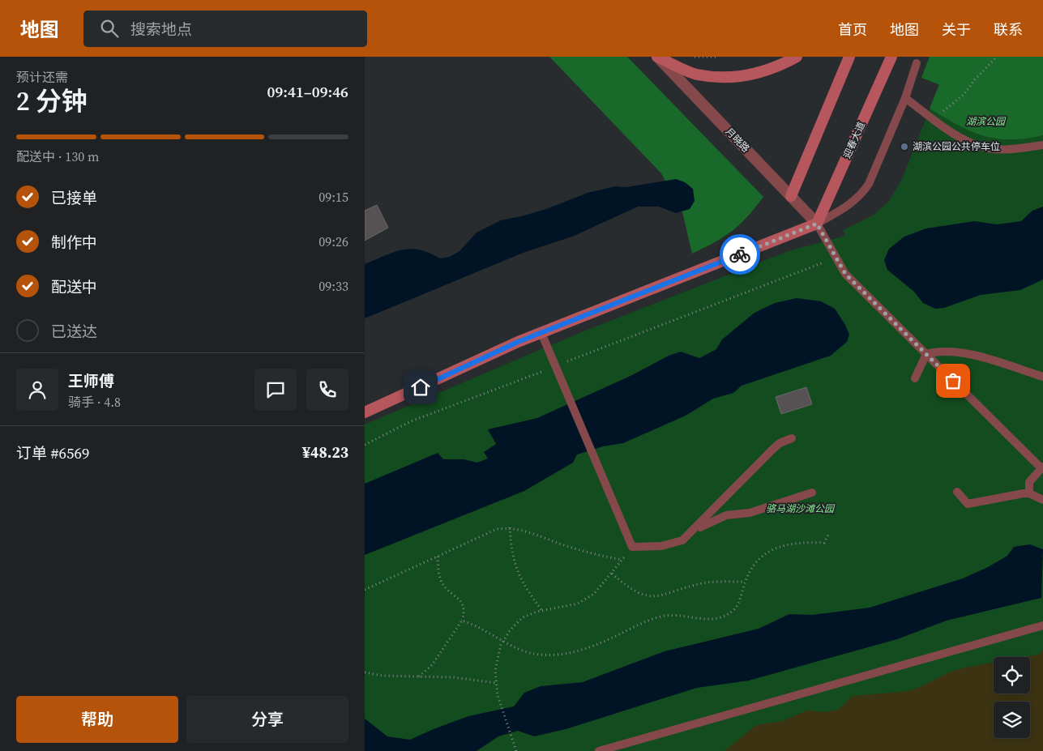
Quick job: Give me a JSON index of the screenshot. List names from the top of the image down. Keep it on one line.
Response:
{"streets":{"main road":["迎春大道"],"street":["月晓路"]},"crossings":[["月晓路","迎春大道"]],"parks":["湖滨公园","骆马湖沙滩公园"],"places":["湖滨公园公共停车位"],"page":{"header":"地图","search":"搜索地点","nav":["首页","地图","关于","联系"],"heading":["2 分钟","预计还需","09:41–09:46"],"panel":["王师傅","骑手 · 4.8","订单 #6569","¥48.23"],"bar":"配送中 · 130 m","list":[["已接单","09:15"],["制作中","09:26"],["配送中","09:33"],"已送达"],"buttons":["帮助","分享"]}}
